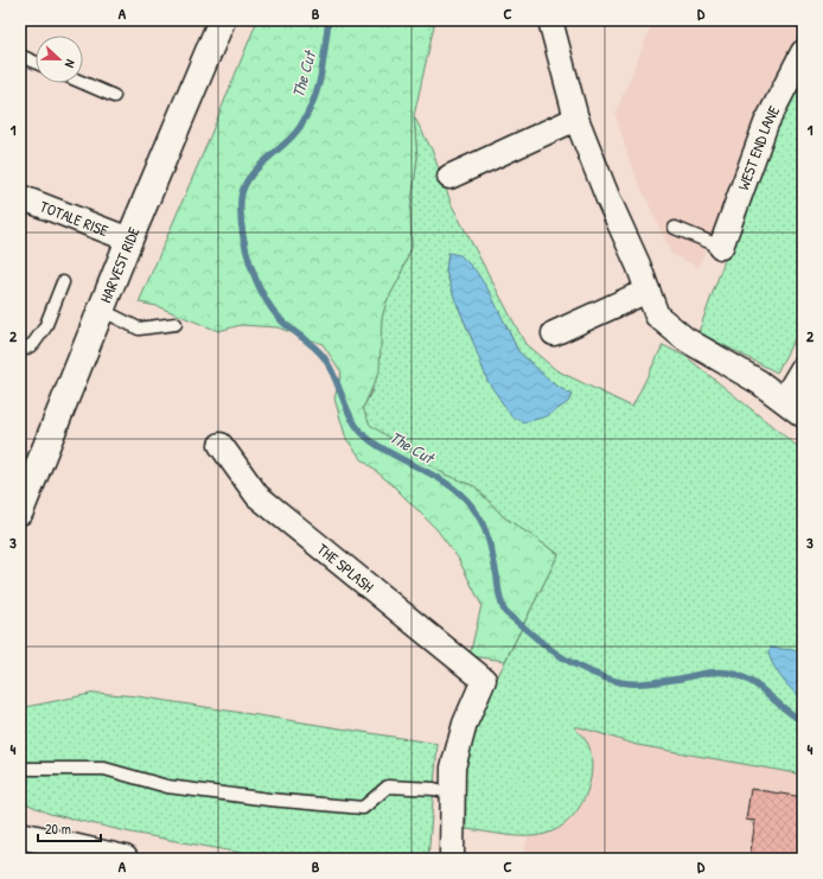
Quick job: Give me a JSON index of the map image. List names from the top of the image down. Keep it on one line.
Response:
{"streets":{"street":["WEST END LANE","TOTALE RISE","HARVEST RIDE","THE SPLASH"]},"crossings":[["TOTALE RISE","HARVEST RIDE"]],"water":["The Cut"],"scale_bar":"20 m","north":"right","grid":{"columns":["A","B","C","D"],"rows":["1","2","3","4"]}}
